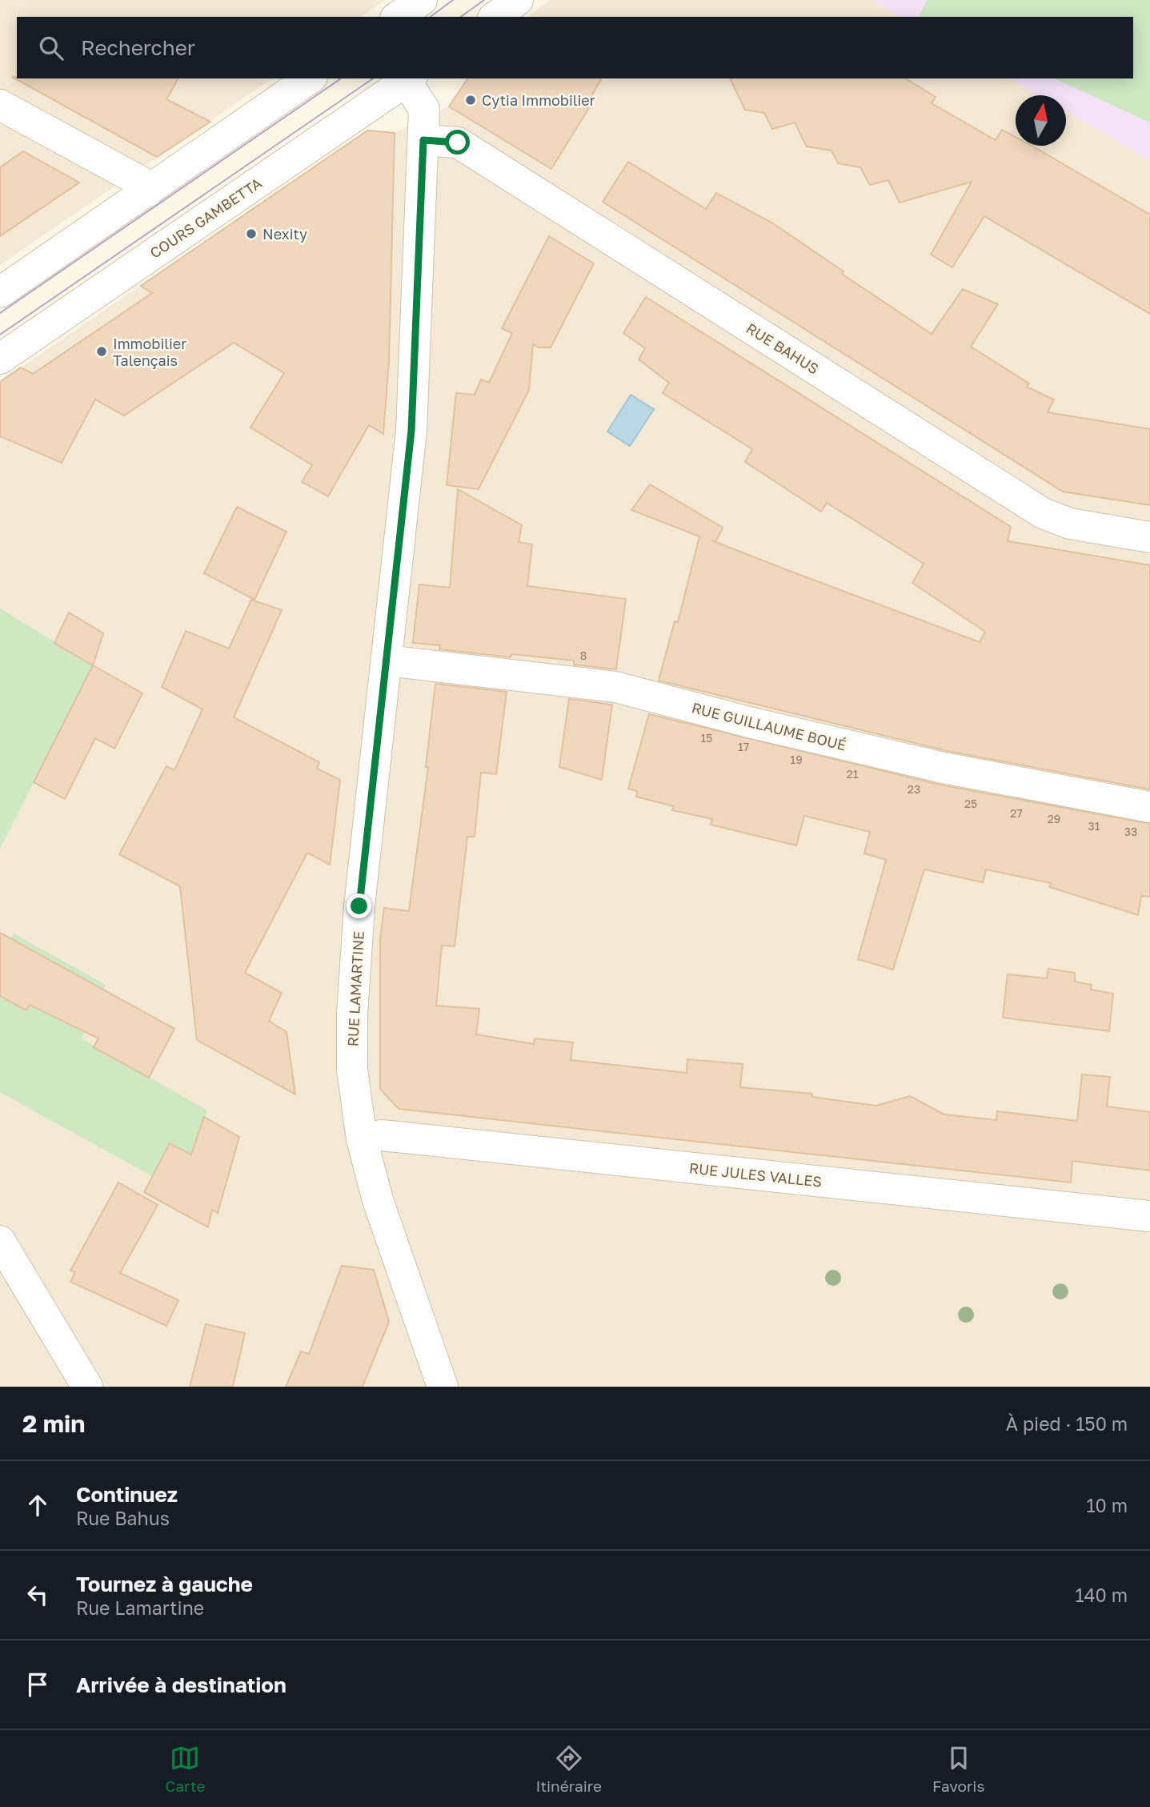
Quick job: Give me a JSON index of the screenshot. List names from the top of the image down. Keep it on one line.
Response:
{"streets":{"street":["COURS GAMBETTA","RUE BAHUS","RUE GUILLAUME BOUÉ","RUE LAMARTINE","RUE JULES VALLES"]},"crossings":[["COURS GAMBETTA","RUE LAMARTINE"],["RUE BAHUS","RUE LAMARTINE"],["RUE GUILLAUME BOUÉ","RUE LAMARTINE"],["RUE LAMARTINE","RUE JULES VALLES"]],"places":["Cytia Immobilier","Nexity","Immobilier Talençais"],"house_numbers":["8","15","17","19","21","23","25","27","29","31","33"],"north":"top","page":{"search":"Rechercher","heading":["2 min","À pied · 150 m"],"list":[["Continuez","Rue Bahus","10 m"],["Tournez à gauche","Rue Lamartine","140 m"],"Arrivée à destination"],"nav":["Carte","Itinéraire","Favoris"]}}
